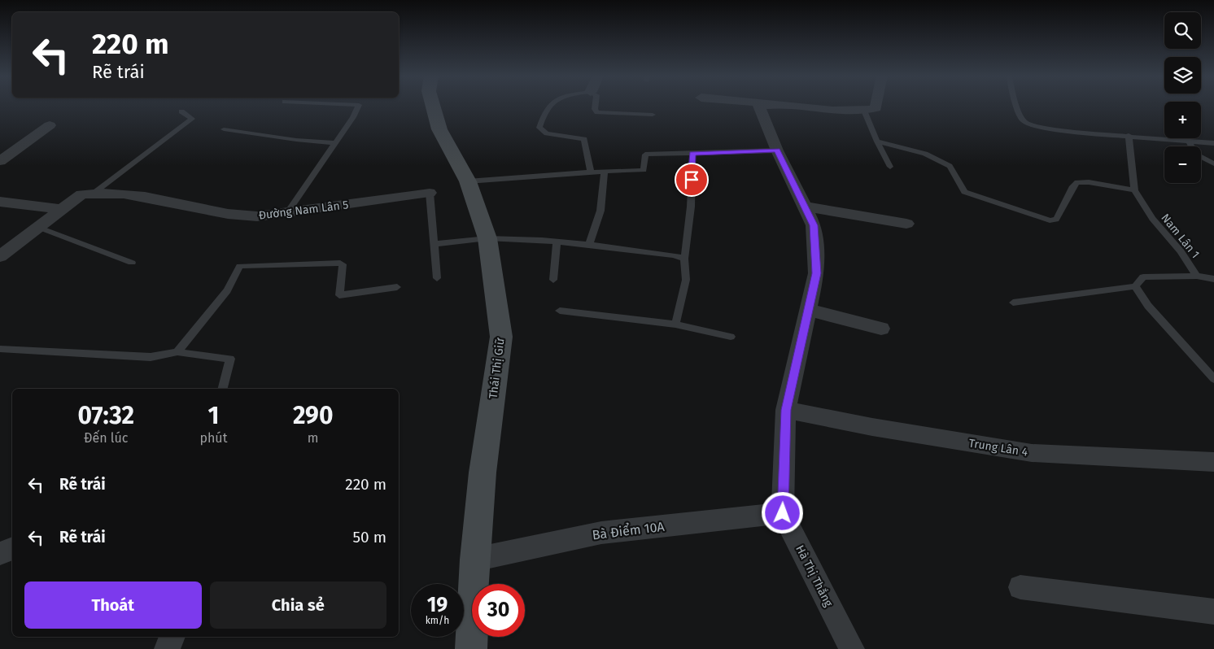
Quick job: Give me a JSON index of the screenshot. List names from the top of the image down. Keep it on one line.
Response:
{"streets":{"street":["Đường Nam Lân 5","Thái Thị Giữ","Trung Lân 4","Bà Điểm 10A","Hà Thị Thắng"],"lane":["Nam Lân 1"]},"crossings":[["Thái Thị Giữ","Bà Điểm 10A"],["Trung Lân 4","Hà Thị Thắng"],["Bà Điểm 10A","Hà Thị Thắng"]],"page":{"map_buttons":["+","−"],"turn":["220 m","Rẽ trái"],"eta":["07:32","Đến lúc","1","phút","290","m"],"list":[{"name":"Rẽ trái","value":"220 m"},{"name":"Rẽ trái","value":"50 m"}],"buttons":["Thoát","Chia sẻ"],"speed":"19 km/h","limit":"30"}}
